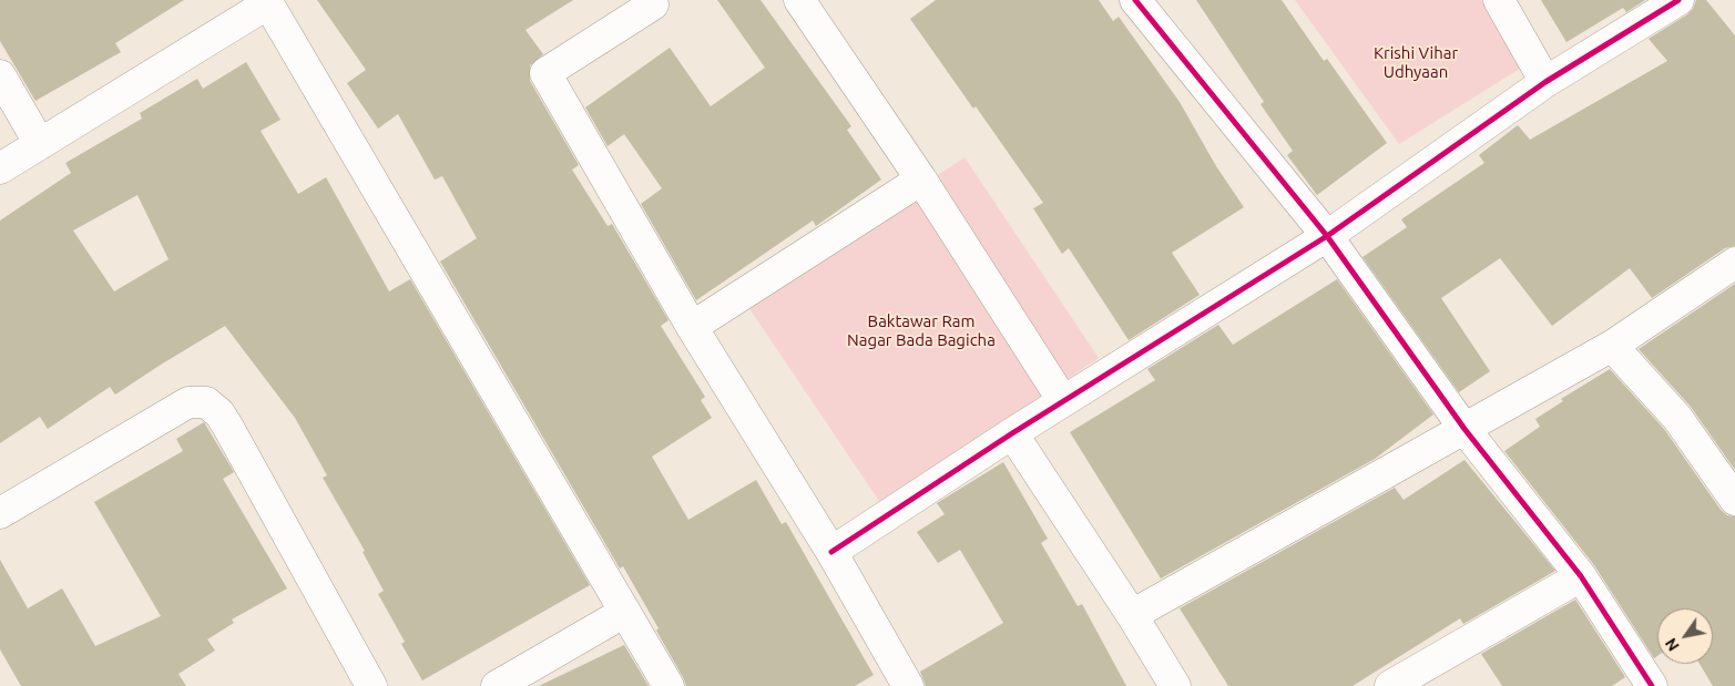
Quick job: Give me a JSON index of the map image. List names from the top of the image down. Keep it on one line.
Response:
{"parks":["Krishi Vihar Udhyaan","Baktawar Ram Nagar Bada Bagicha"],"north":"bottom left"}
